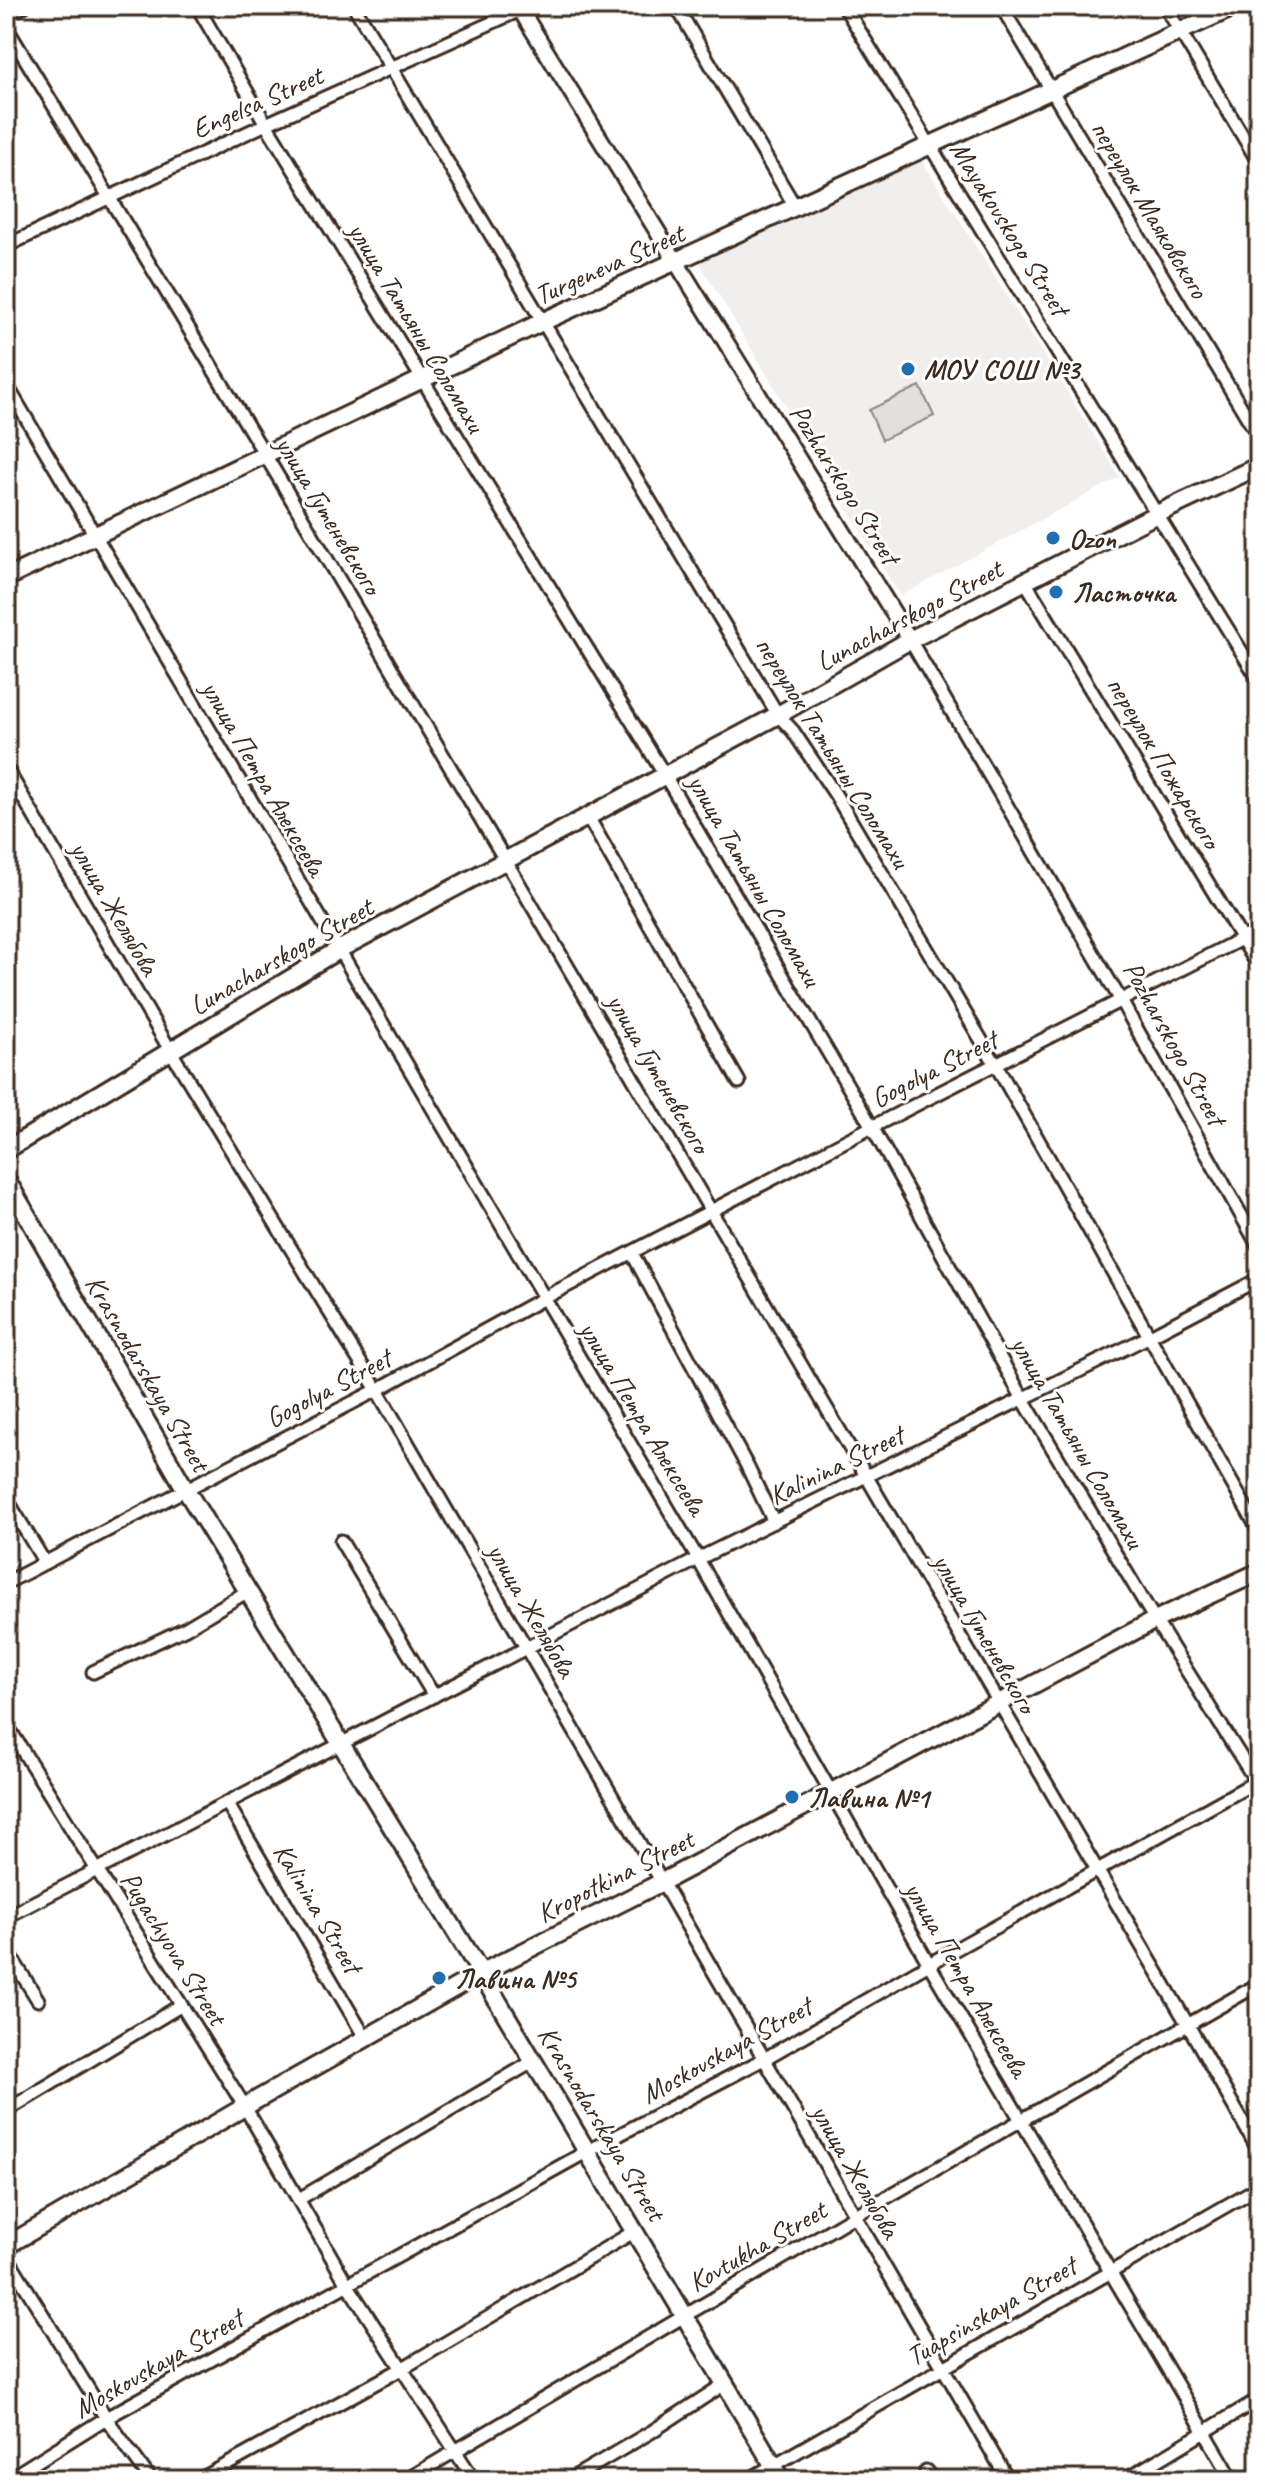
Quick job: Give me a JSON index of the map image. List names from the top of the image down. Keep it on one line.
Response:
{"streets":{"main road":["Turgeneva Street","Lunacharskogo Street","Krasnodarskaya Street","Kropotkina Street"],"street":["Engelsa Street","переулок Маяковского","Mayakovskogo Street","улица Татьяны Соломахи","Pozharskogo Street","улица Гутеневского","переулок Татьяны Соломахи","переулок Пожарского","улица Петра Алексеева","улица Желябова","Gogolya Street","Kalinina Street","Pugachyova Street","Moskovskaya Street","Kovtukha Street","Tuapsinskaya Street"]},"crossings":[["Engelsa Street","улица Татьяны Соломахи"],["Engelsa Street","Pozharskogo Street"],["Engelsa Street","улица Гутеневского"],["Engelsa Street","переулок Татьяны Соломахи"],["переулок Маяковского","Turgeneva Street"],["Mayakovskogo Street","Turgeneva Street"],["Mayakovskogo Street","Lunacharskogo Street"],["Turgeneva Street","улица Татьяны Соломахи"],["Turgeneva Street","Pozharskogo Street"],["Turgeneva Street","улица Гутеневского"],["Turgeneva Street","переулок Татьяны Соломахи"],["Turgeneva Street","улица Петра Алексеева"],["улица Татьяны Соломахи","Lunacharskogo Street"],["улица Татьяны Соломахи","Gogolya Street"],["улица Татьяны Соломахи","Kalinina Street"],["улица Татьяны Соломахи","Kropotkina Street"],["улица Татьяны Соломахи","Moskovskaya Street"],["Pozharskogo Street","Lunacharskogo Street"],["Pozharskogo Street","Gogolya Street"],["улица Гутеневского","Lunacharskogo Street"],["улица Гутеневского","Gogolya Street"],["улица Гутеневского","Kalinina Street"],["улица Гутеневского","Kropotkina Street"],["улица Гутеневского","Moskovskaya Street"],["улица Гутеневского","Kovtukha Street"],["Lunacharskogo Street","переулок Татьяны Соломахи"],["Lunacharskogo Street","переулок Пожарского"],["Lunacharskogo Street","улица Петра Алексеева"],["Lunacharskogo Street","улица Желябова"],["переулок Татьяны Соломахи","Gogolya Street"],["переулок Татьяны Соломахи","Kalinina Street"],["переулок Пожарского","Gogolya Street"],["улица Петра Алексеева","Gogolya Street"],["улица Петра Алексеева","Kalinina Street"],["улица Петра Алексеева","Kropotkina Street"],["улица Петра Алексеева","Moskovskaya Street"],["улица Петра Алексеева","Kovtukha Street"],["улица Петра Алексеева","Tuapsinskaya Street"],["улица Желябова","Gogolya Street"],["улица Желябова","Kalinina Street"],["улица Желябова","Kropotkina Street"],["улица Желябова","Moskovskaya Street"],["улица Желябова","Kovtukha Street"],["улица Желябова","Tuapsinskaya Street"],["Gogolya Street","Krasnodarskaya Street"],["Krasnodarskaya Street","Kalinina Street"],["Krasnodarskaya Street","Kropotkina Street"],["Krasnodarskaya Street","Moskovskaya Street"],["Krasnodarskaya Street","Kovtukha Street"],["Krasnodarskaya Street","Tuapsinskaya Street"],["Kalinina Street","Kropotkina Street"],["Kalinina Street","Pugachyova Street"],["Kropotkina Street","Pugachyova Street"],["Pugachyova Street","Moskovskaya Street"],["Pugachyova Street","Kovtukha Street"]],"places":["МОУ СОШ №3","Ozon","Ласточка","Лавина №1","Лавина №5"]}
